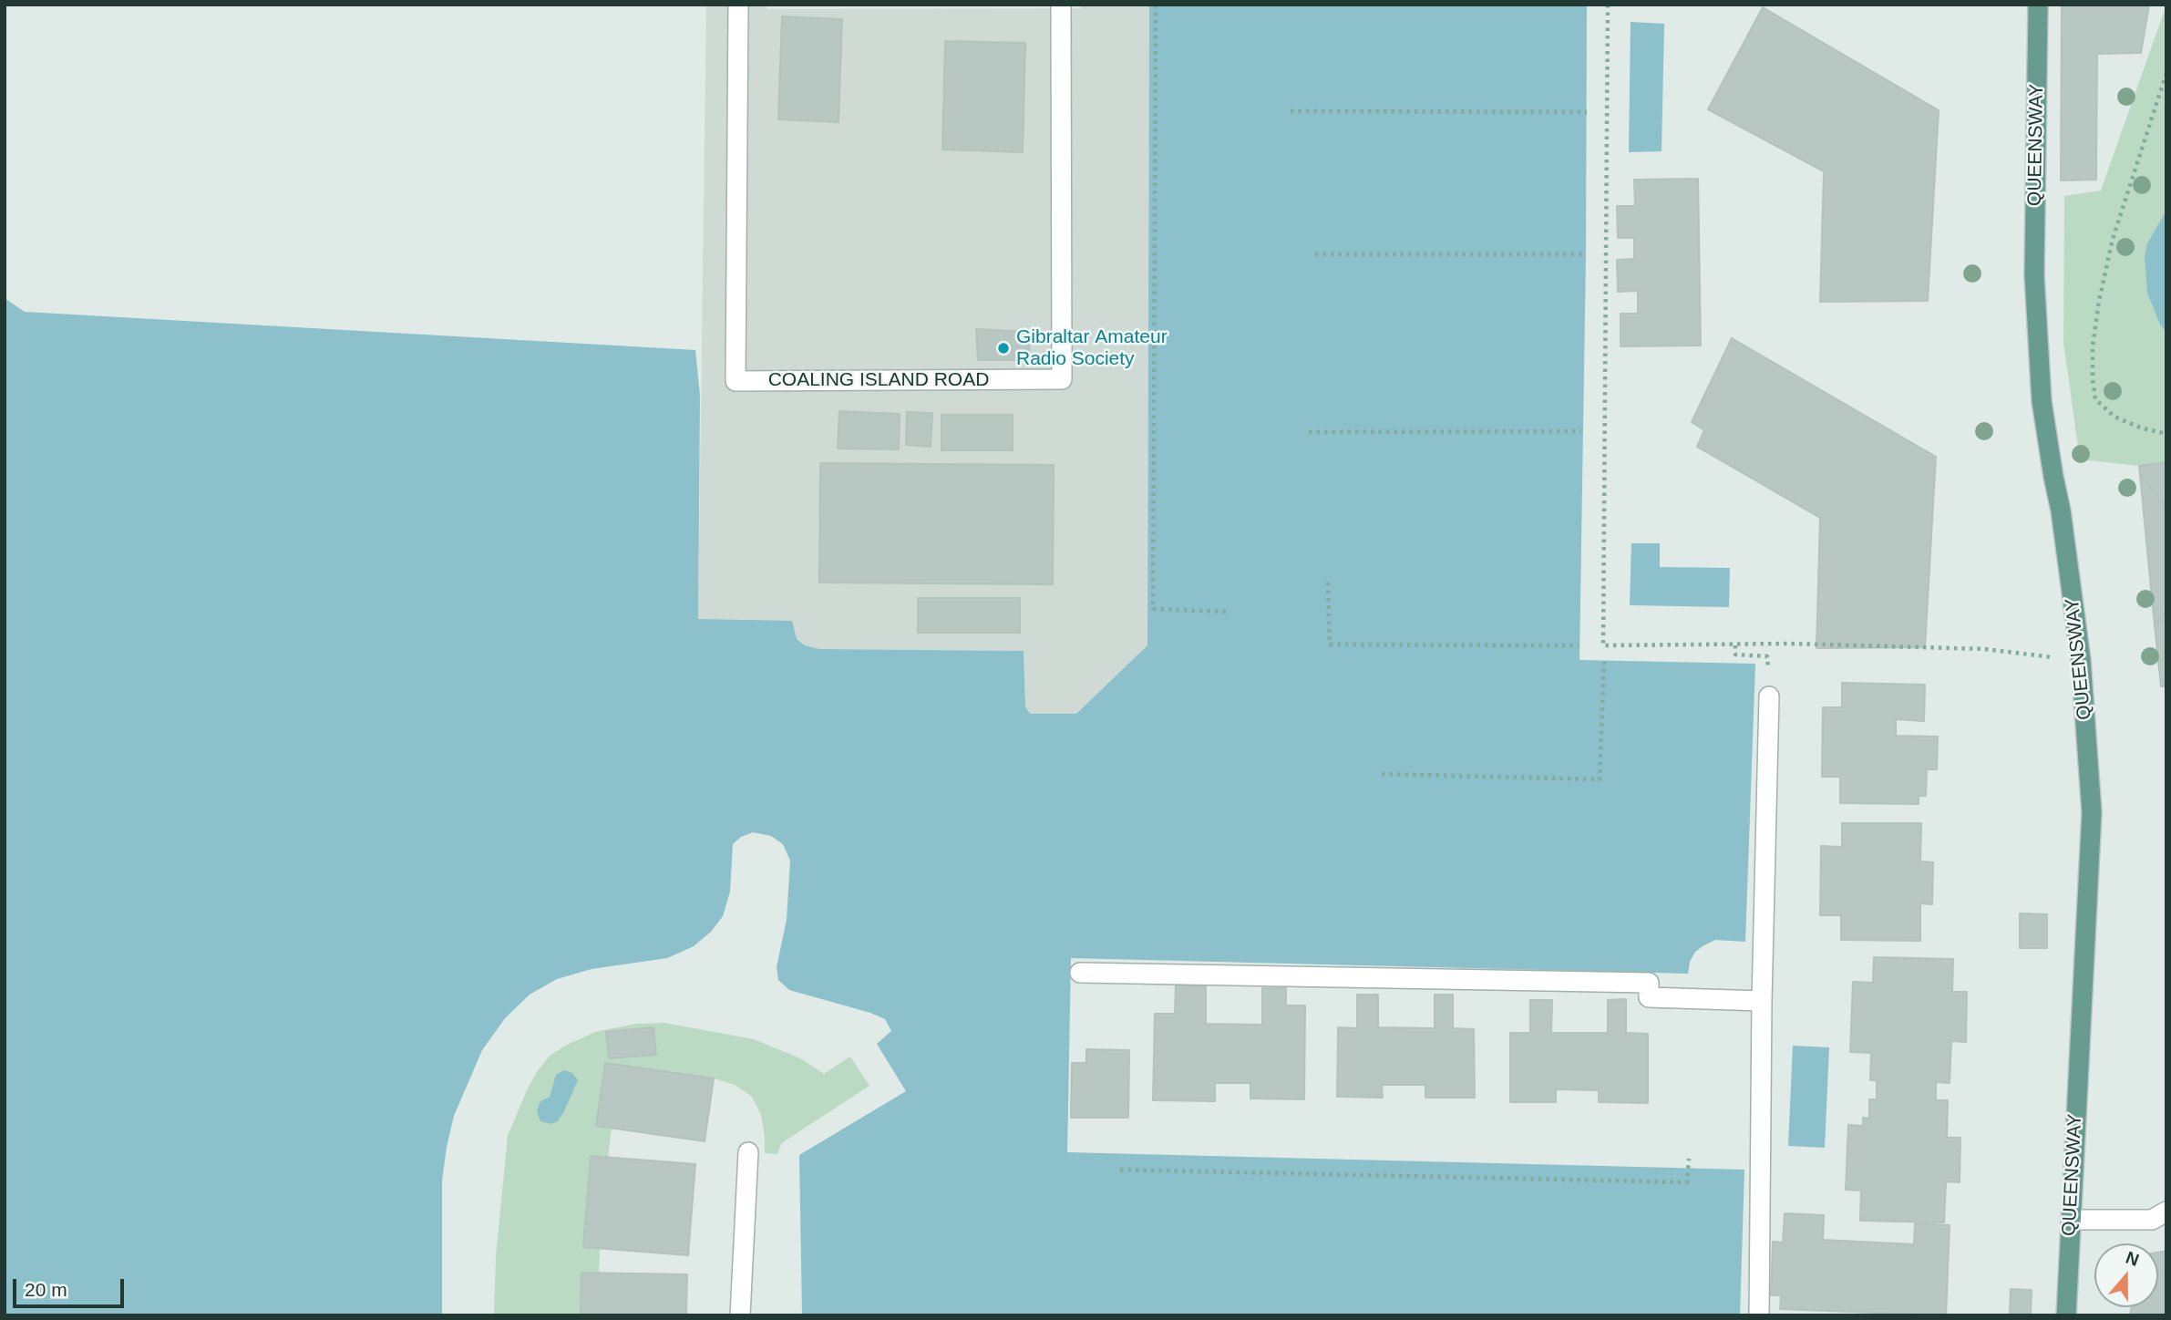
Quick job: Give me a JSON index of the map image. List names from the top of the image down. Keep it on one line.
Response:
{"streets":{"main road":["QUEENSWAY"],"street":["COALING ISLAND ROAD"]},"places":["Gibraltar Amateur Radio Society"],"scale_bar":"20 m","north":"top"}
